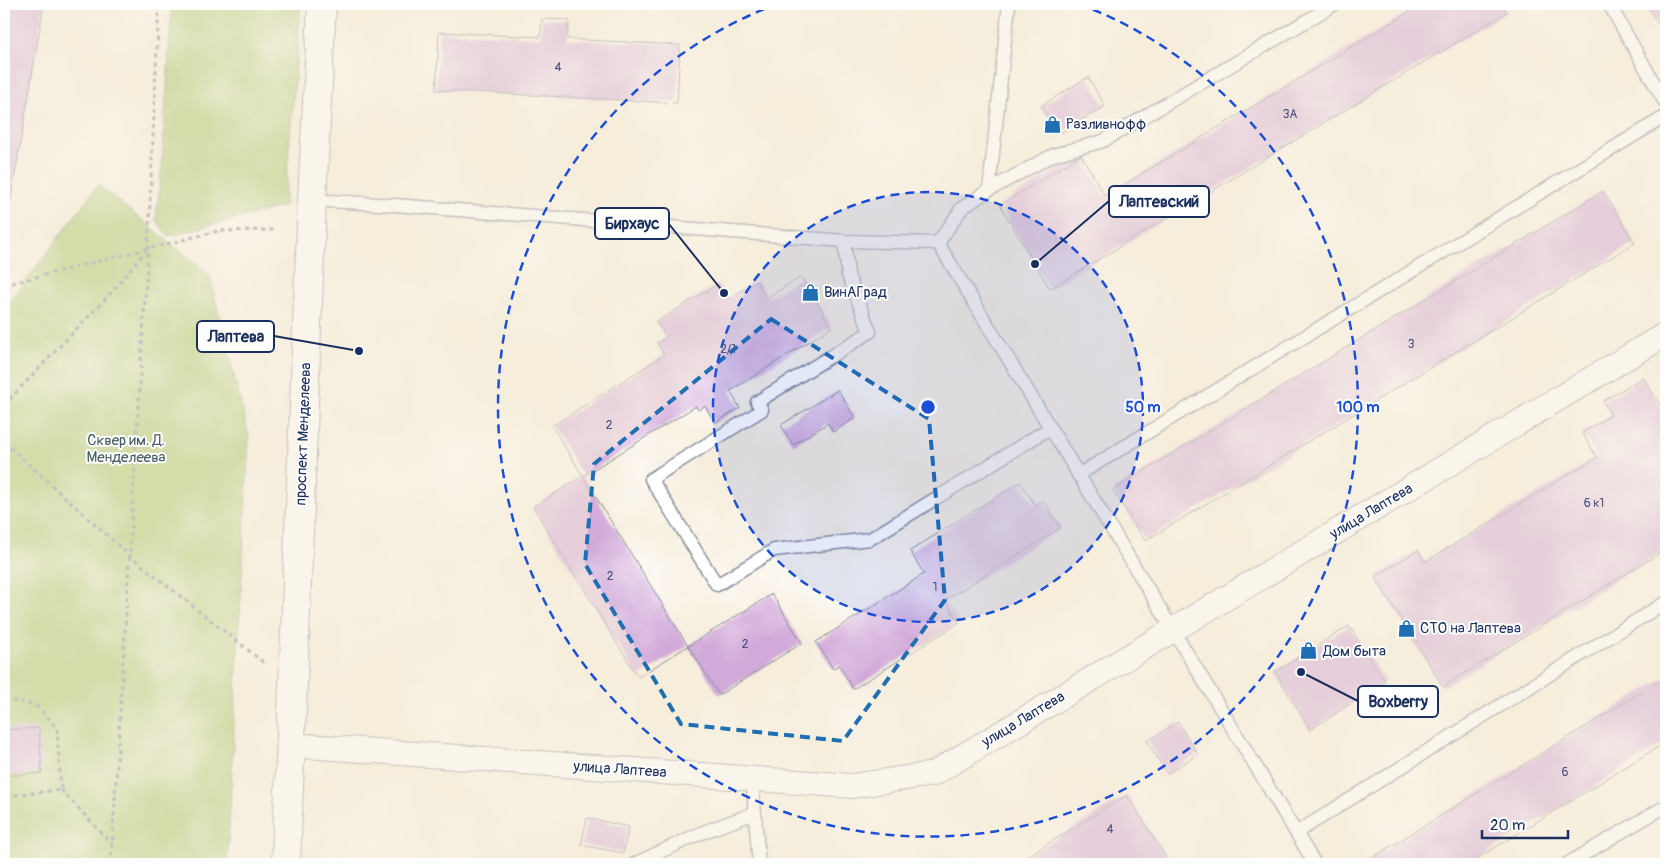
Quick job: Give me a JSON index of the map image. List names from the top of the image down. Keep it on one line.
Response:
{"streets":{"main road":["проспект Менделеева"],"street":["улица Лаптева"]},"crossings":[["проспект Менделеева","улица Лаптева"]],"parks":["Сквер им. Д. Менделеева"],"places":{"shop":["Разливнофф","ВинАГрад","СТО на Лаптева","Дом быта"],"other":["Лаптевский","Бирхаус","Лаптева","Boxberry"]},"house_numbers":["4","3А","3","2/1","2","6 к1","2","1","2","6","4"],"scale_bar":"20 m","rings":["50 m","100 m"]}
